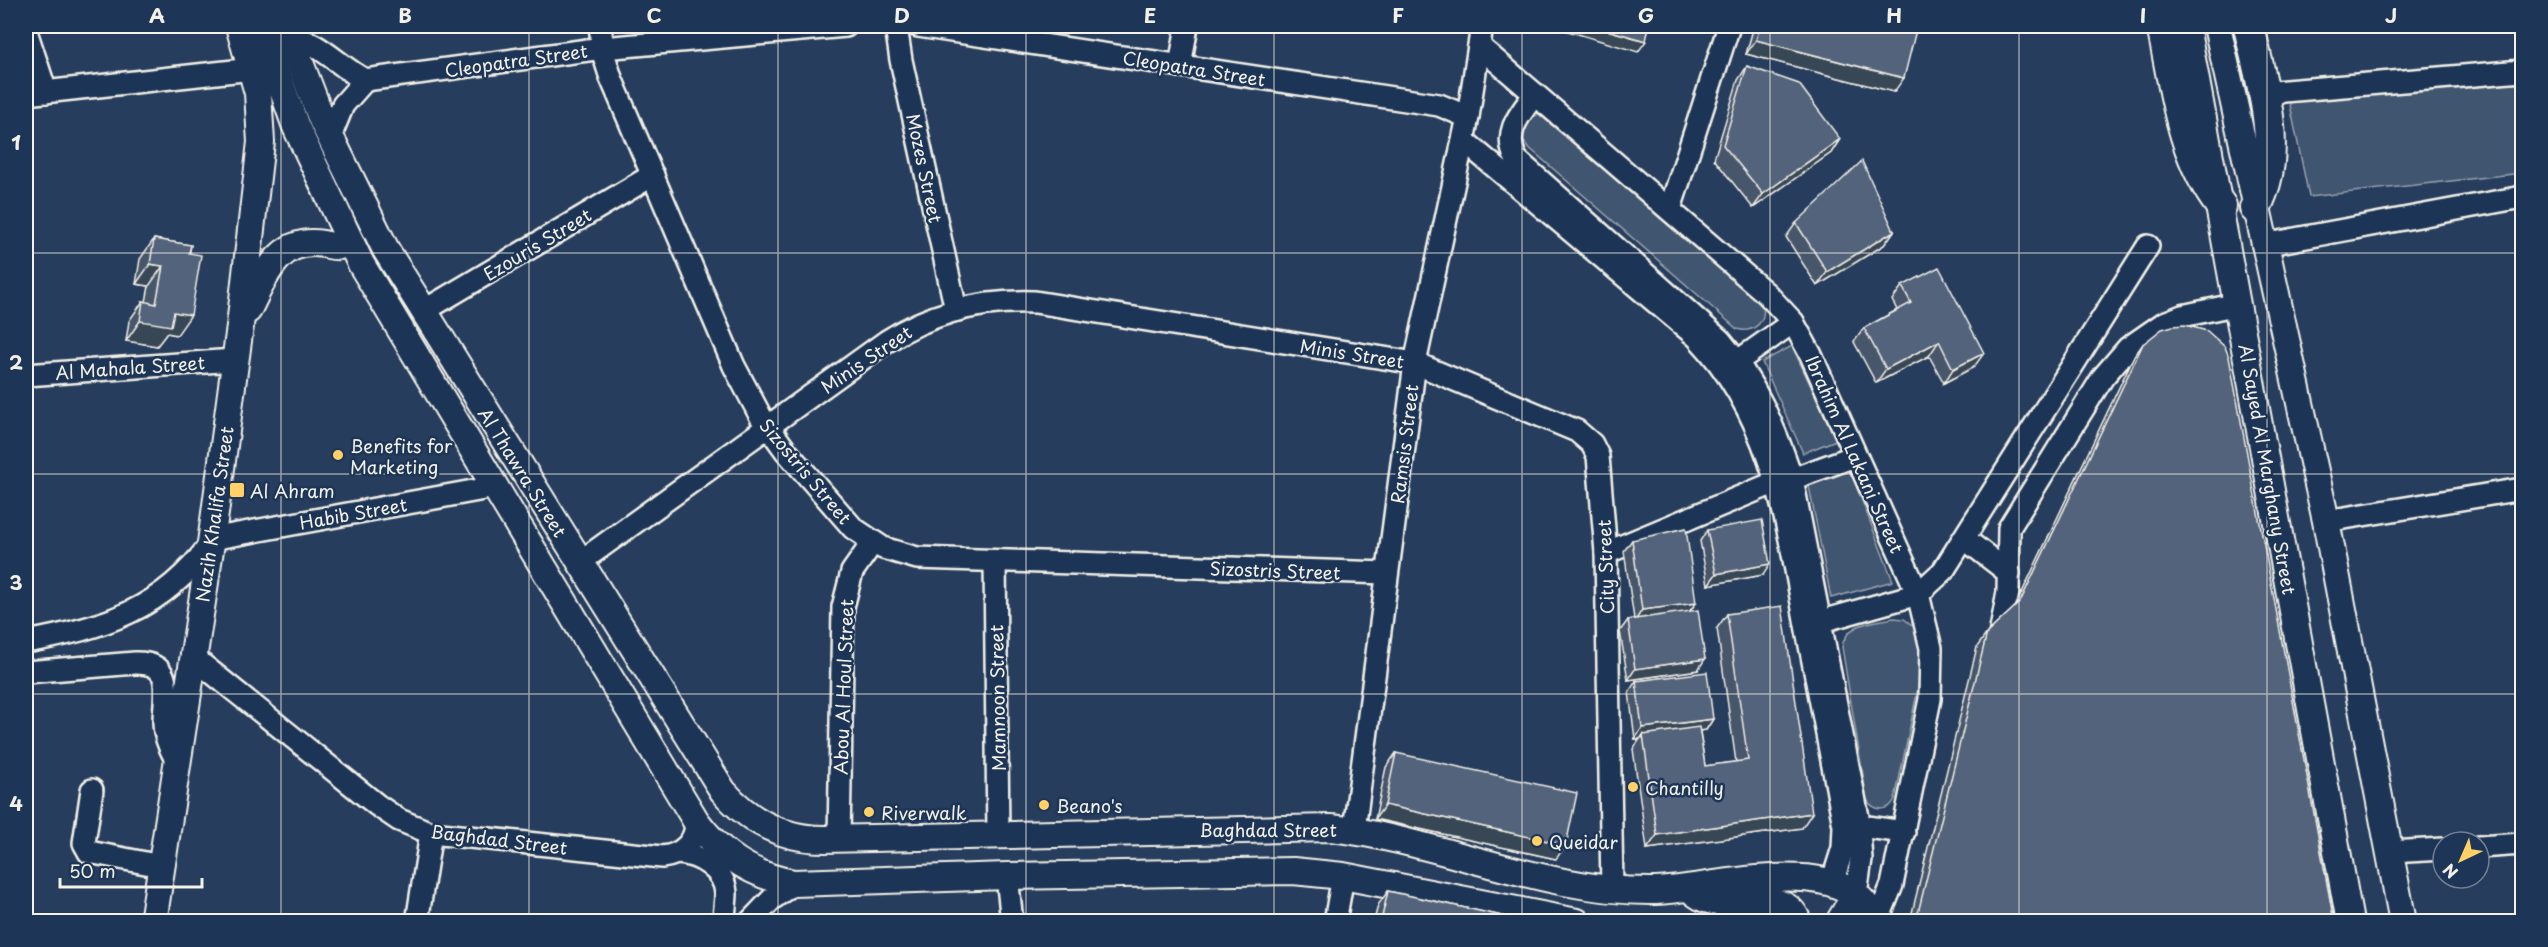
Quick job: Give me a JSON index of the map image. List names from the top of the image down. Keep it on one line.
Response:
{"streets":{"highway":["Al Sayed Al Marghany Street"],"main road":["Ibrahim Al Lakani Street","Al Thawra Street","Nazih Khalifa Street","Baghdad Street"],"street":["Cleopatra Street","Mozes Street","Ezouris Street","Minis Street","Al Mahala Street","Ramsis Street","Sizostris Street","Habib Street","City Street","Abou Al Houl Street","Mamnoon Street"]},"crossings":[["Cleopatra Street","Ramsis Street"],["Cleopatra Street","Sizostris Street"],["Mozes Street","Minis Street"],["Ezouris Street","Sizostris Street"],["Ezouris Street","Al Thawra Street"],["Minis Street","Ramsis Street"],["Minis Street","Sizostris Street"],["Minis Street","Al Thawra Street"],["Minis Street","City Street"],["Al Mahala Street","Nazih Khalifa Street"],["Ramsis Street","Ibrahim Al Lakani Street"],["Ramsis Street","Sizostris Street"],["Ramsis Street","City Street"],["Ramsis Street","Baghdad Street"],["Sizostris Street","Abou Al Houl Street"],["Sizostris Street","Mamnoon Street"],["Al Thawra Street","Habib Street"],["Al Thawra Street","Abou Al Houl Street"],["Al Thawra Street","Baghdad Street"],["Habib Street","Nazih Khalifa Street"],["Nazih Khalifa Street","Baghdad Street"],["City Street","Baghdad Street"],["Abou Al Houl Street","Baghdad Street"],["Mamnoon Street","Baghdad Street"]],"places":{"other":["Benefits for Marketing","Chantilly","Beano's","Riverwalk","Queidar"],"transit":["Al Ahram"]},"scale_bar":"50 m","north":"bottom left","grid":{"columns":["A","B","C","D","E","F","G","H","I","J"],"rows":["1","2","3","4"]}}
